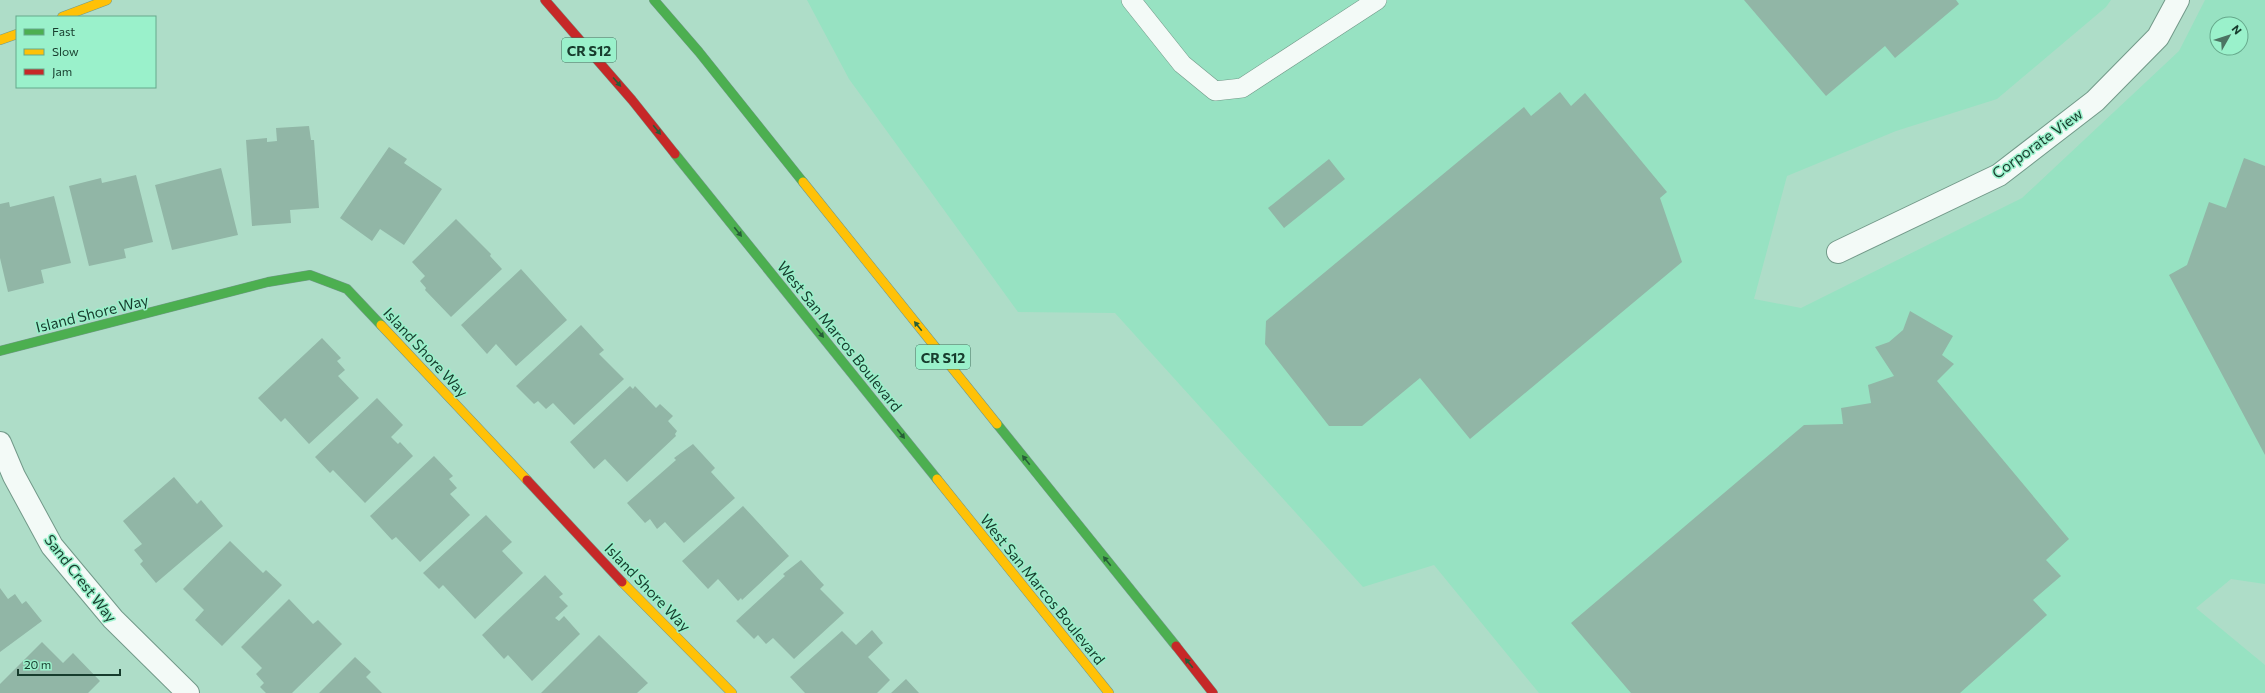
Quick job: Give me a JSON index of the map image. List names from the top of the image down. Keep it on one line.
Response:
{"streets":{"main road":["CR S12","Island Shore Way","West San Marcos Boulevard"],"street":["Corporate View","Sand Crest Way"]},"one_way":["West San Marcos Boulevard"],"legend":["Fast","Slow","Jam"],"scale_bar":"20 m","north":"top right"}
